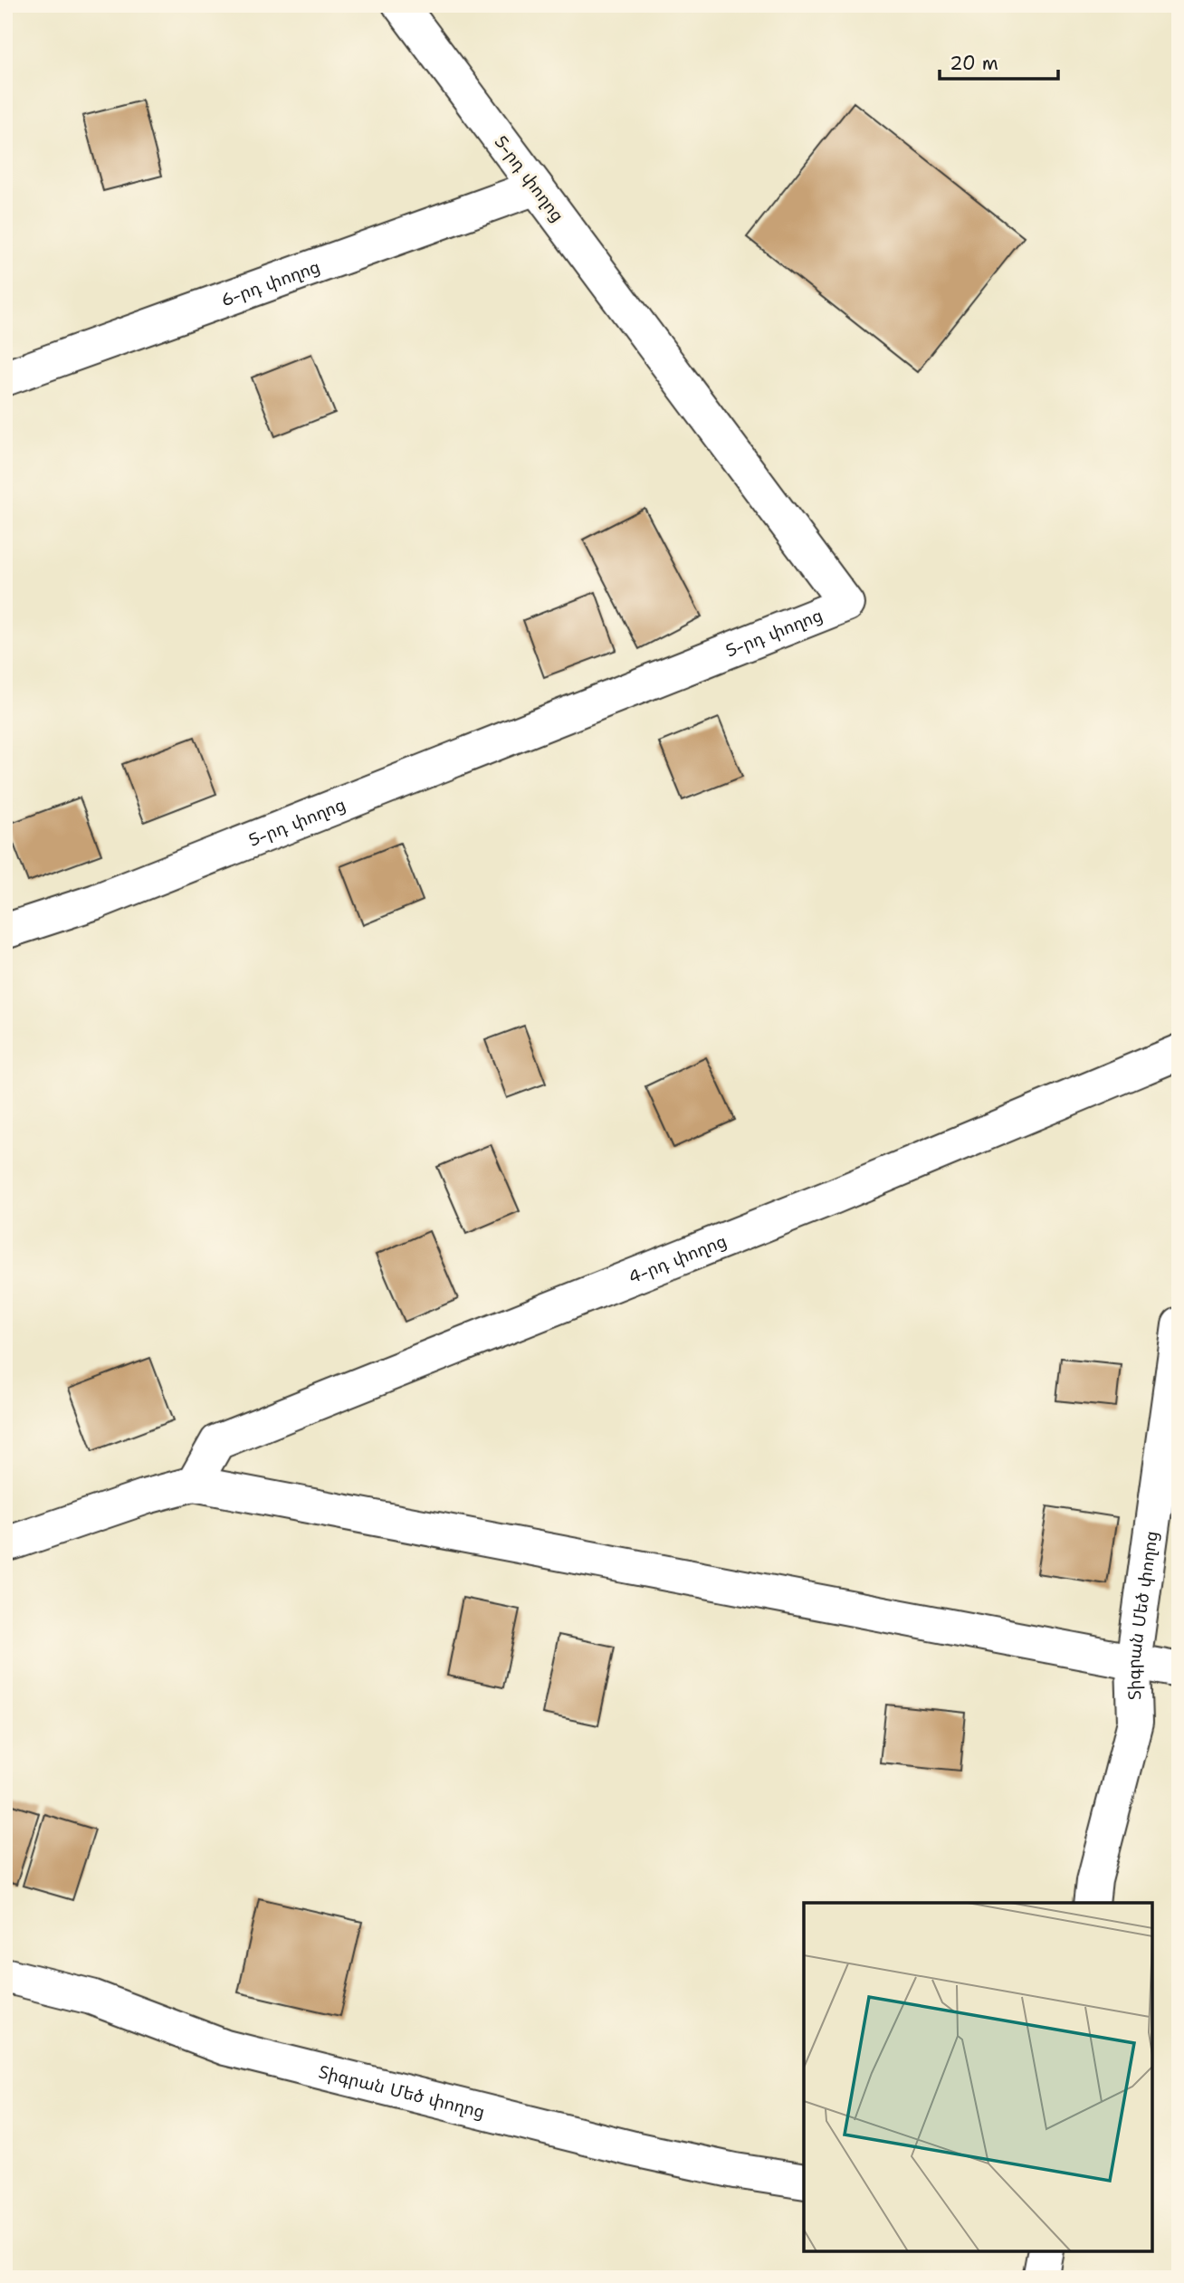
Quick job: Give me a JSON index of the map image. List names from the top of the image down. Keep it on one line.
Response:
{"streets":{"street":["5-րդ փողոց","6-րդ փողոց","4-րդ փողոց","Տիգրան Մեծ փողոց"]},"crossings":[["5-րդ փողոց","6-րդ փողոց"]],"scale_bar":"20 m"}
